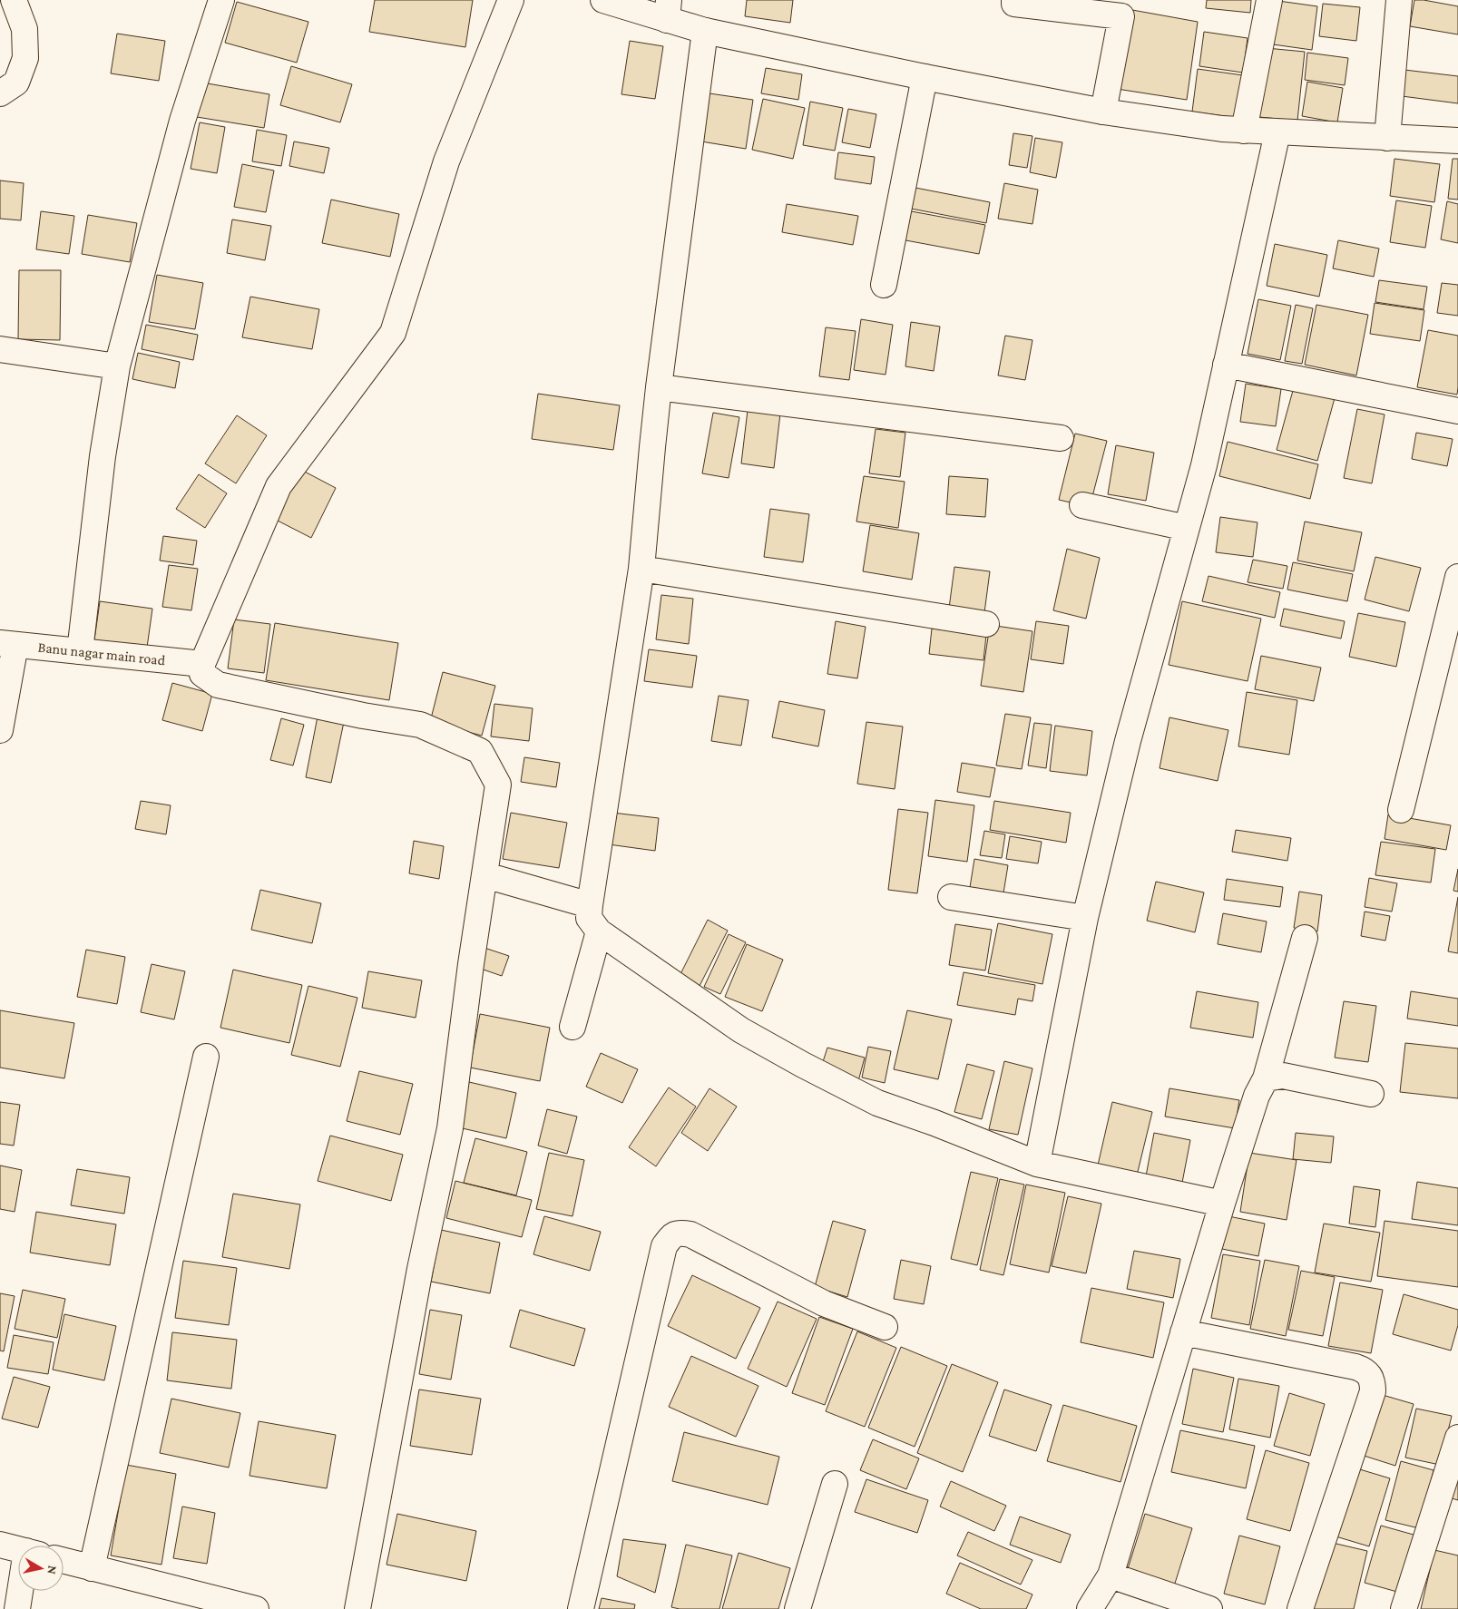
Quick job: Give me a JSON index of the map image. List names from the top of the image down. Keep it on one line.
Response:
{"streets":{"street":["Banu nagar main road"]},"north":"right"}
